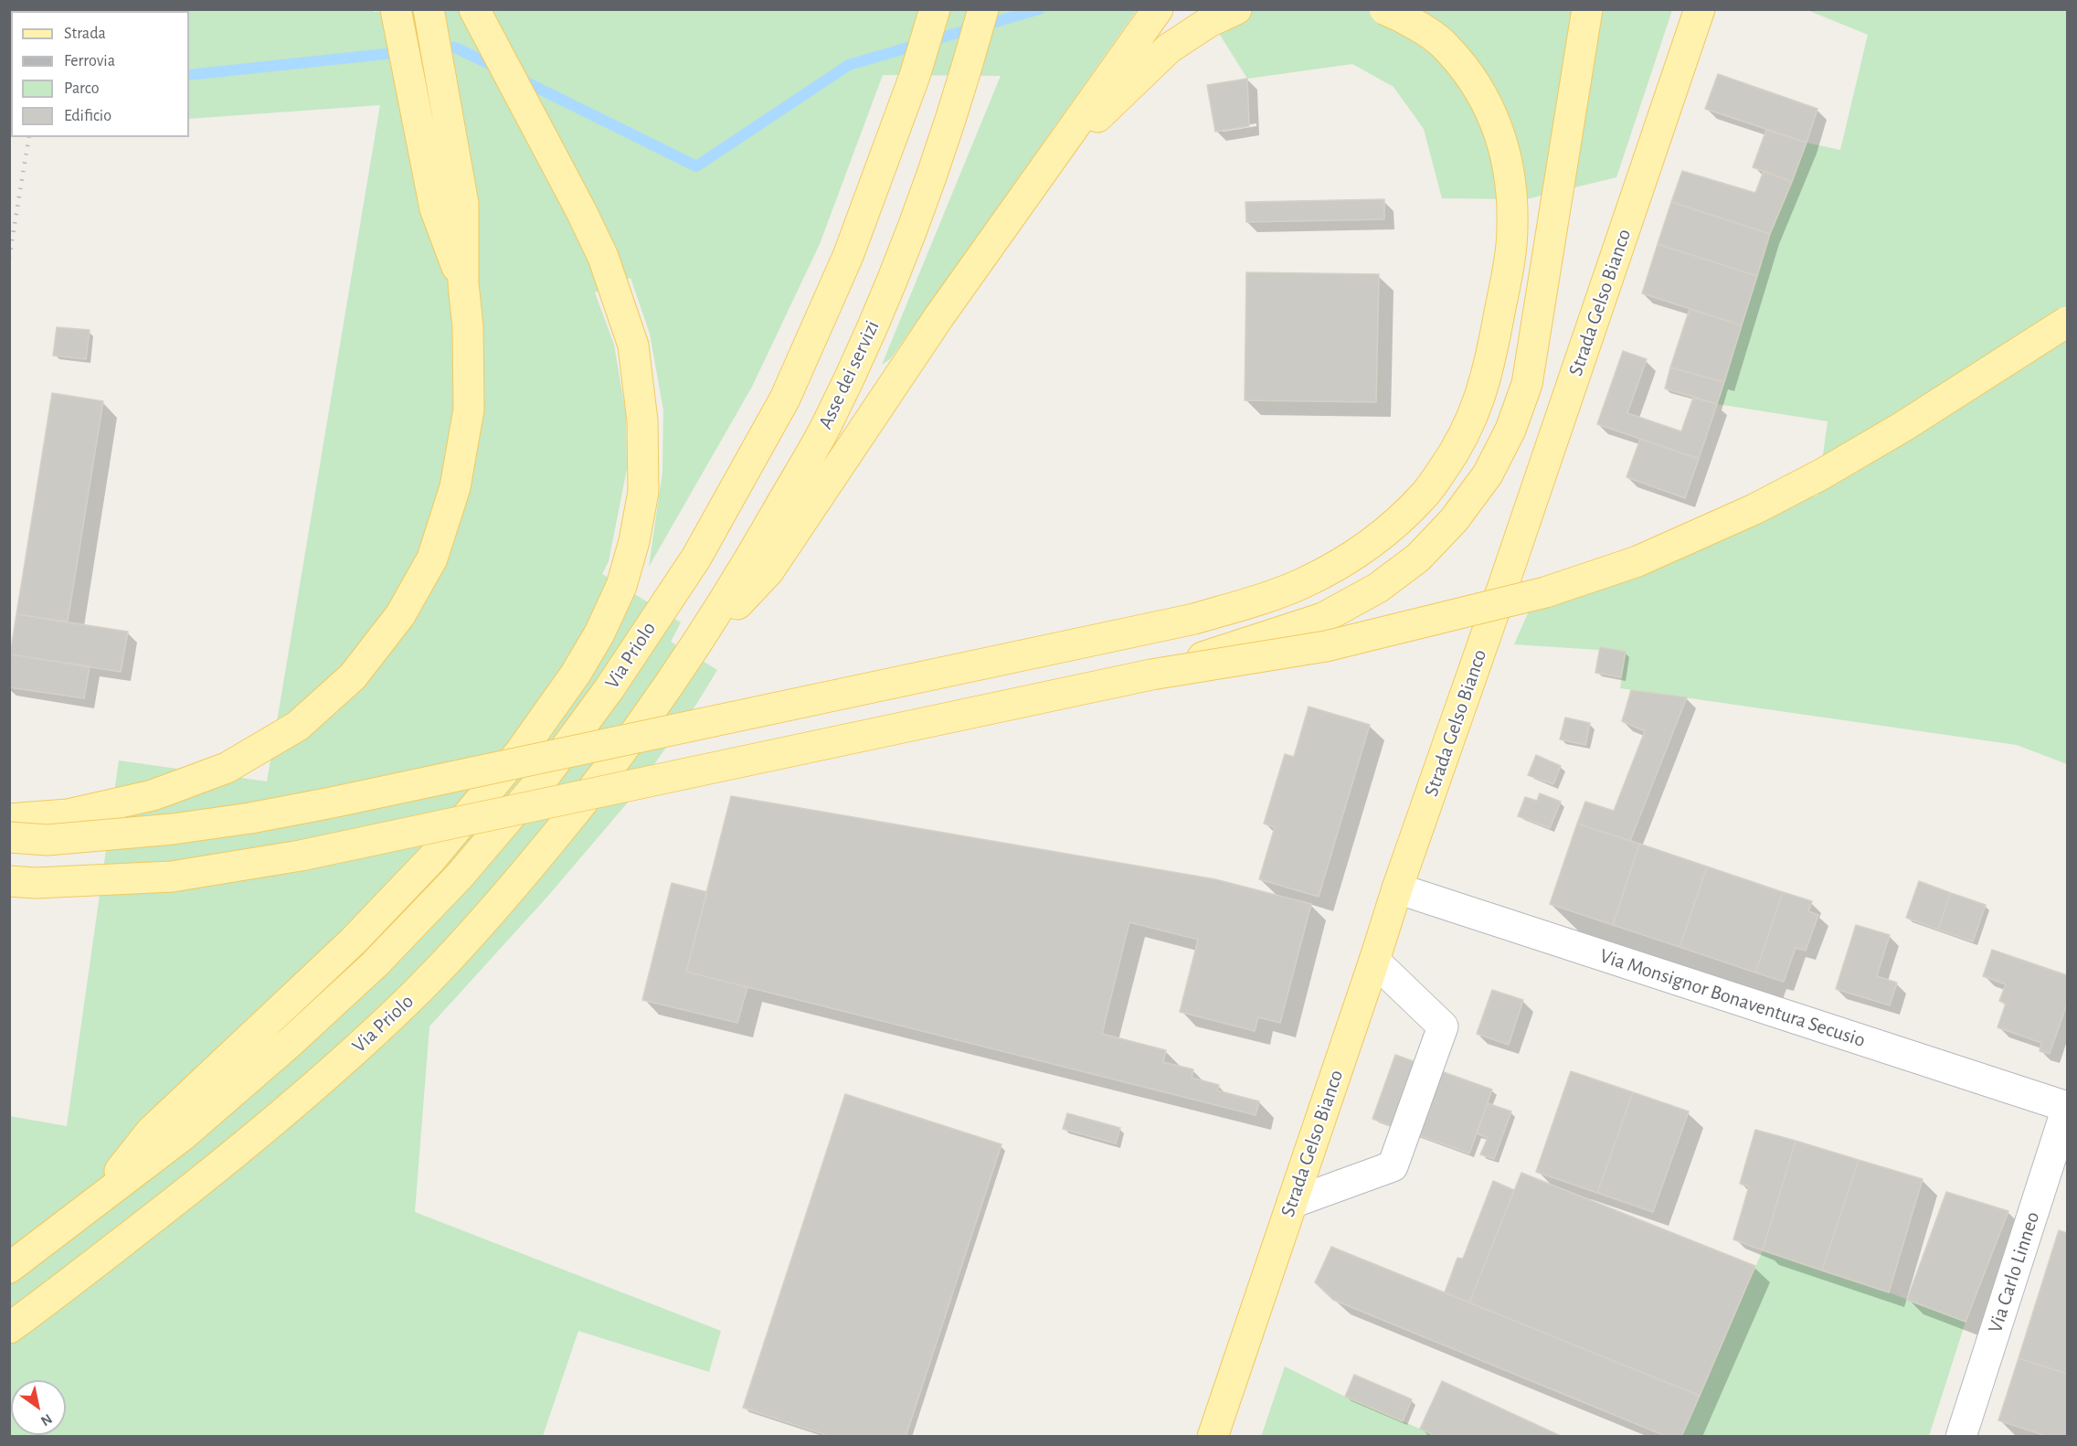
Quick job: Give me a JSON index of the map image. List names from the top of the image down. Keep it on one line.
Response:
{"streets":{"main road":["Strada Gelso Bianco","Asse dei servizi","Via Priolo"],"street":["Via Monsignor Bonaventura Secusio","Via Carlo Linneo"]},"crossings":[["Strada Gelso Bianco","Via Monsignor Bonaventura Secusio"],["Asse dei servizi","Via Priolo"],["Via Monsignor Bonaventura Secusio","Via Carlo Linneo"]],"legend":["Strada","Ferrovia","Parco","Edificio"],"north":"bottom right"}
